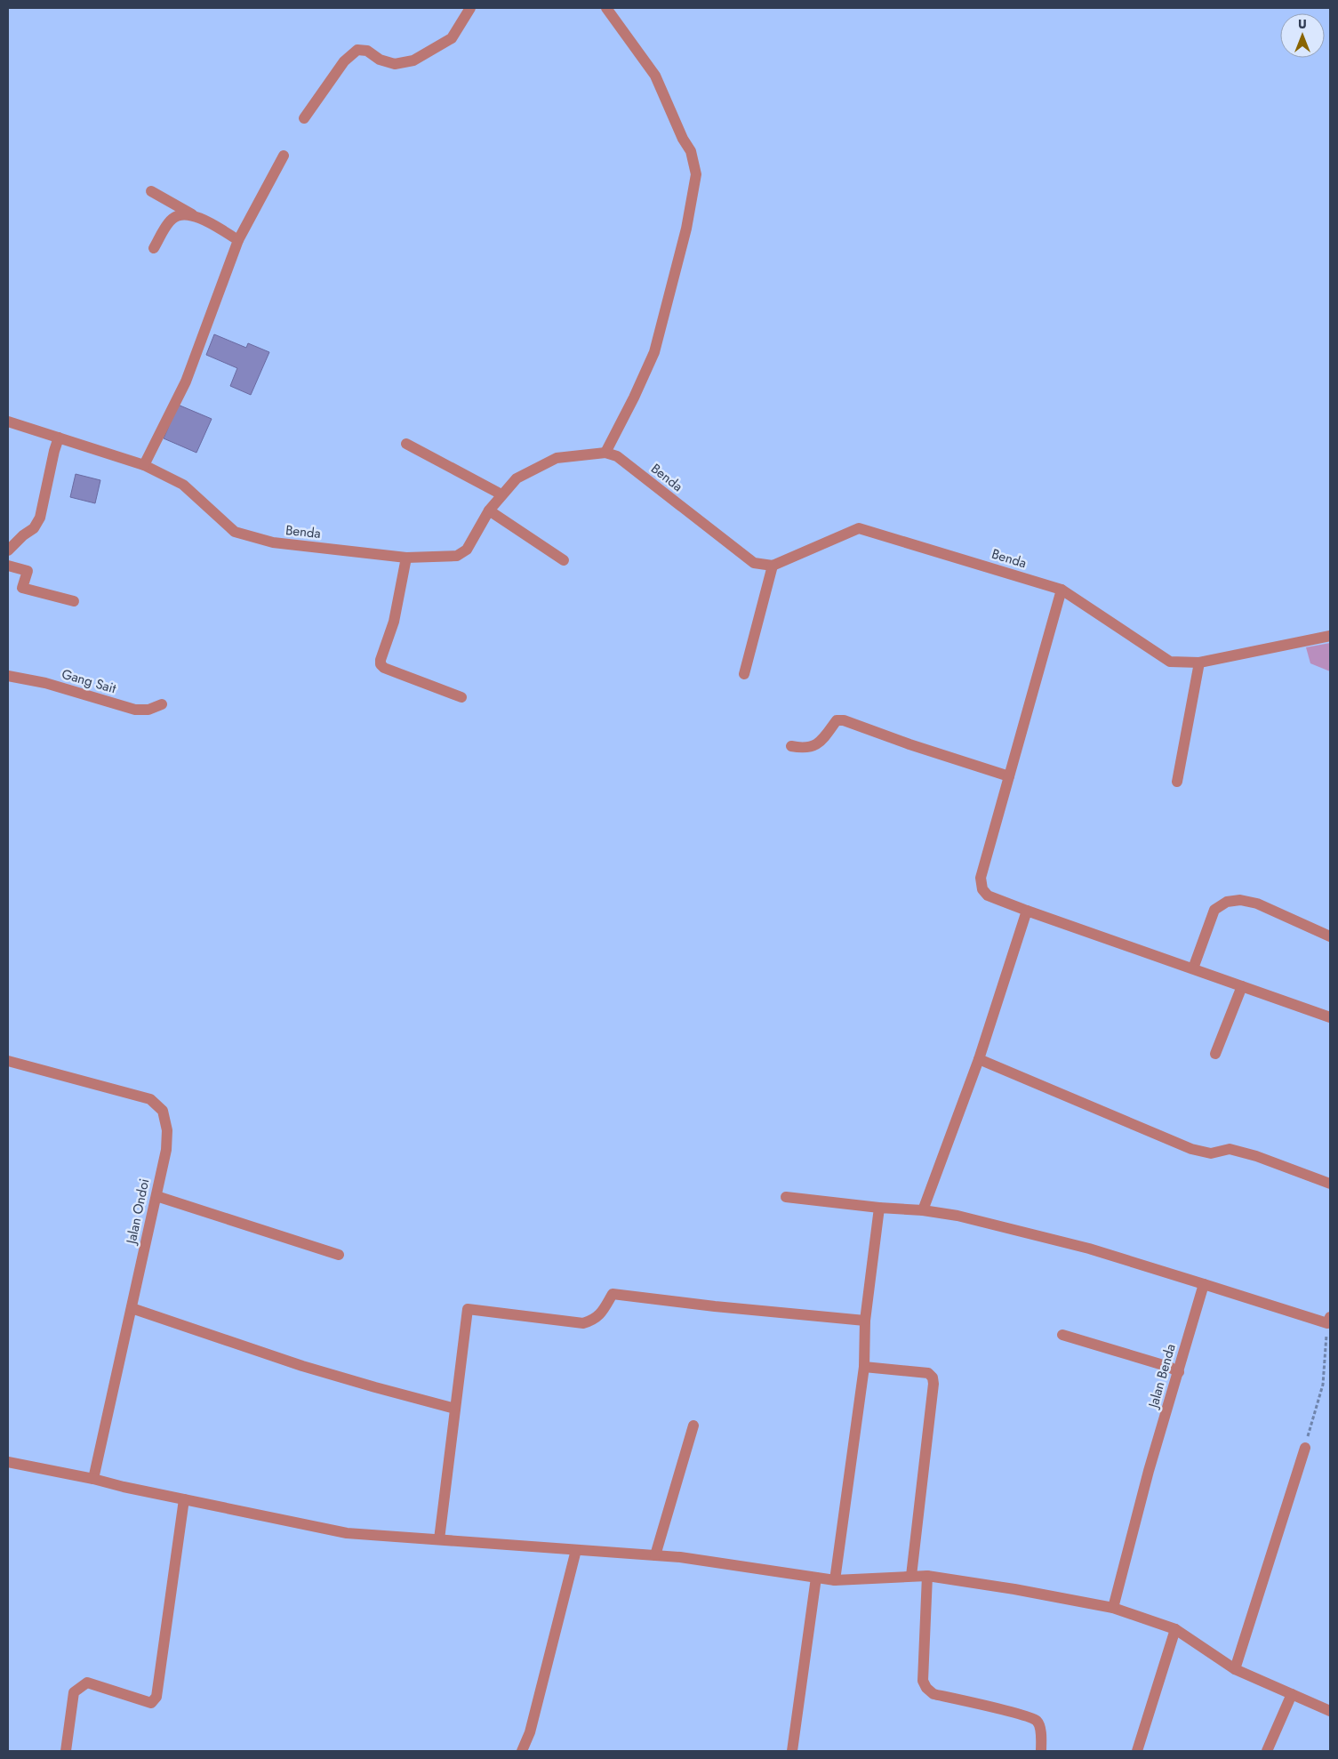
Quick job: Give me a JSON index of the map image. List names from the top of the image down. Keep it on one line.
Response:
{"streets":{"street":["Benda","Gang Sait","Jalan Ondoi","Jalan Benda"]},"north":"top"}
